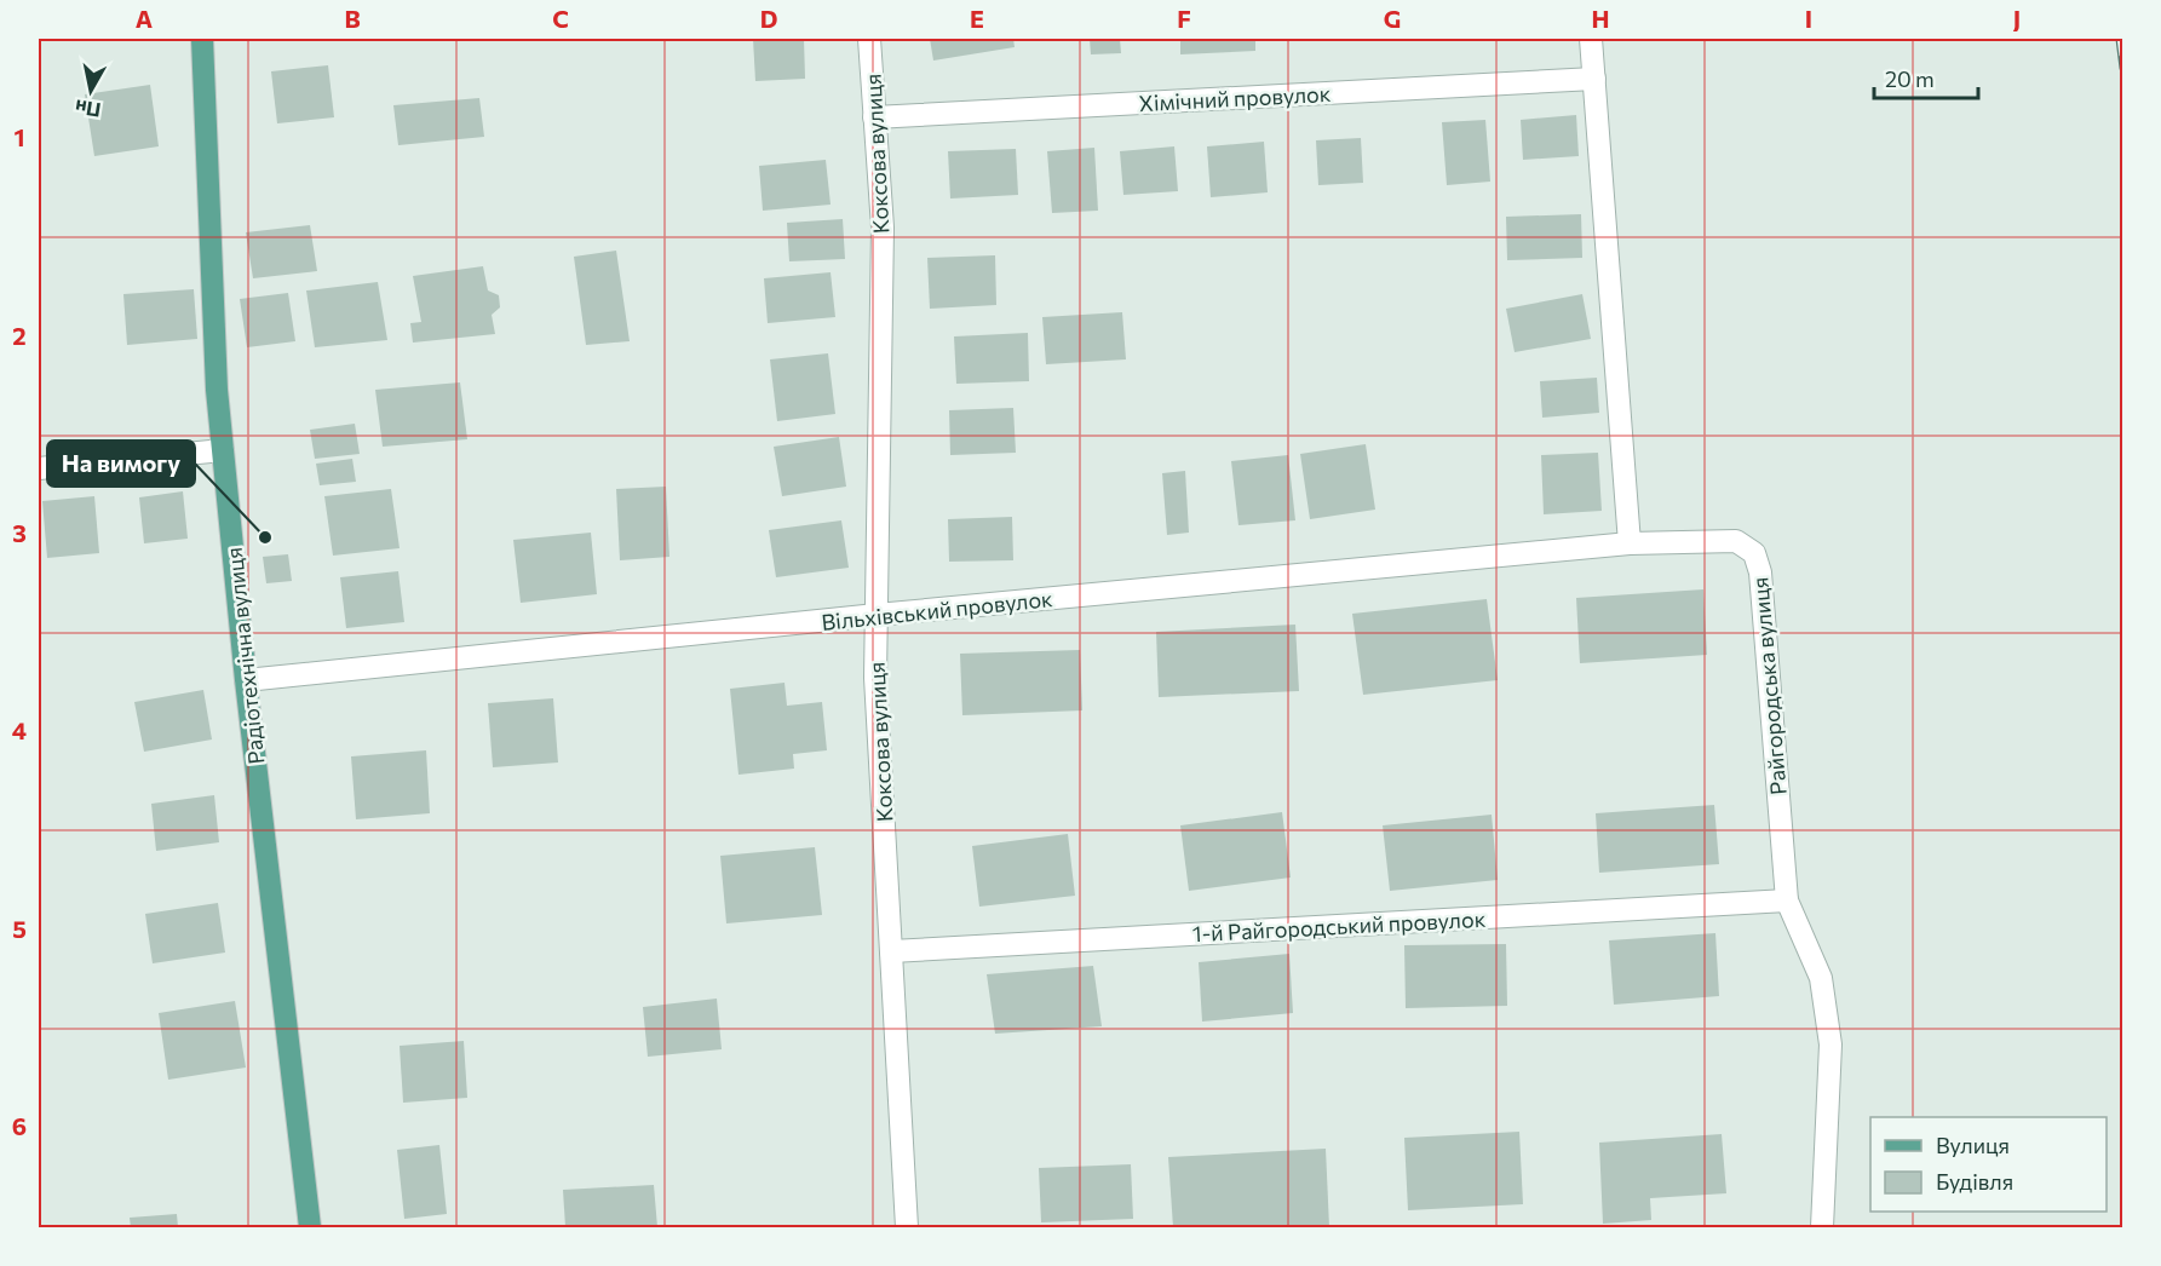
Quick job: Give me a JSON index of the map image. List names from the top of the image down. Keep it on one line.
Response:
{"streets":{"main road":["Радіотехнічна вулиця"],"street":["Хімічний провулок","Коксова вулиця","Вільхівський провулок","Райгородська вулиця","1-й Райгородський провулок"]},"crossings":[["Хімічний провулок","Коксова вулиця"],["Коксова вулиця","Вільхівський провулок"],["Коксова вулиця","1-й Райгородський провулок"],["Вільхівський провулок","Радіотехнічна вулиця"],["Вільхівський провулок","Райгородська вулиця"],["Райгородська вулиця","1-й Райгородський провулок"]],"places":["На вимогу"],"legend":["Вулиця","Будівля"],"scale_bar":"20 m","north":"bottom","grid":{"columns":["A","B","C","D","E","F","G","H","I","J"],"rows":["1","2","3","4","5","6"]}}
